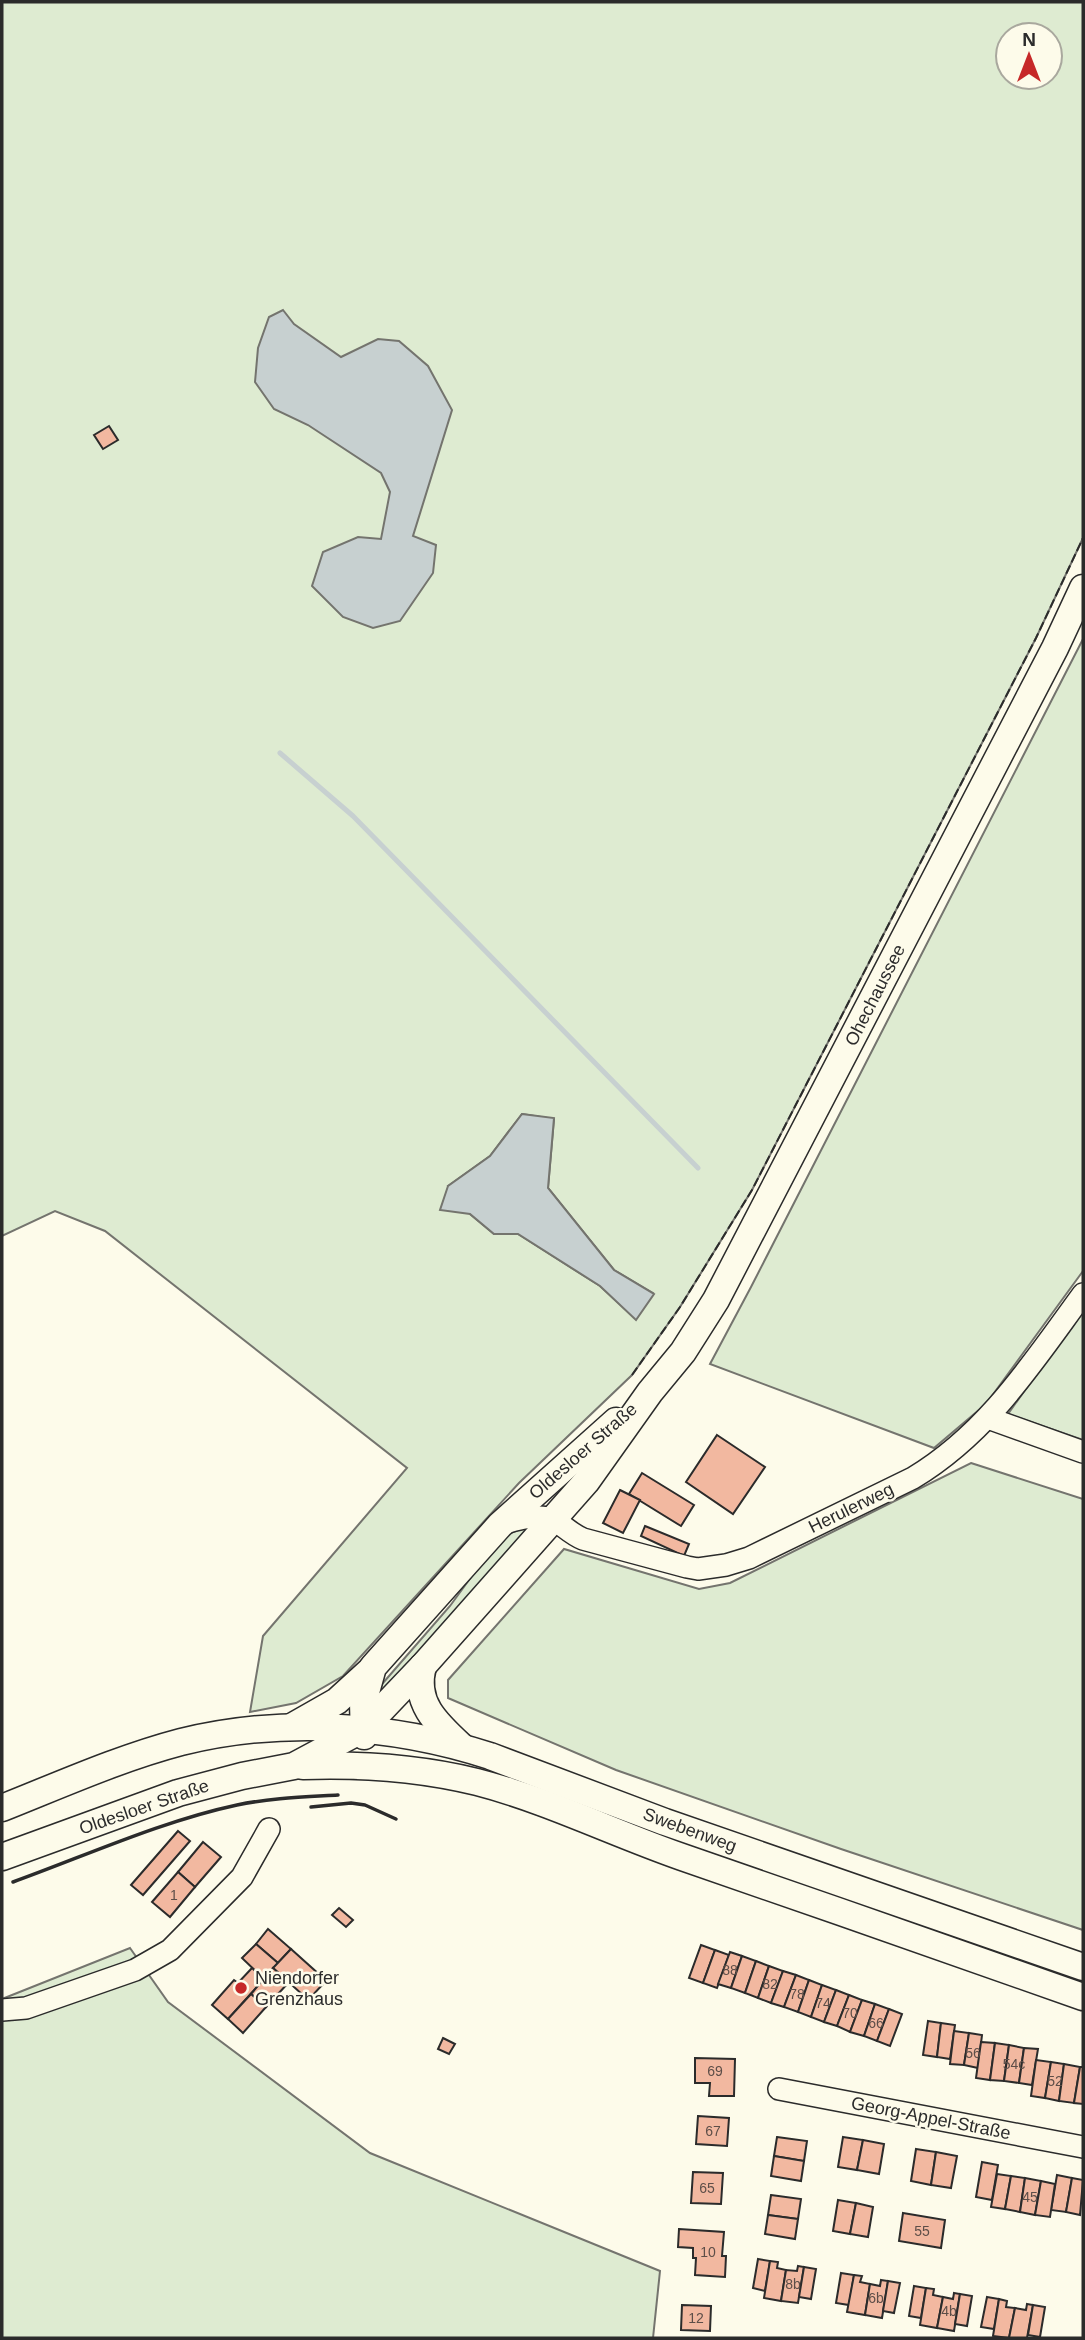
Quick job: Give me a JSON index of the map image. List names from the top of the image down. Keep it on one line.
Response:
{"streets":{"main road":["Ohechaussee","Oldesloer Straße","Swebenweg"],"street":["Herulerweg","Georg-Appel-Straße"]},"crossings":[["Ohechaussee","Oldesloer Straße"],["Oldesloer Straße","Herulerweg"],["Oldesloer Straße","Swebenweg"]],"places":["Niendorfer Grenzhaus"],"house_numbers":["1","88","82","78","74","70","66","56","54c","69","52","67","65","45","55","10","8b","6b","4b","12"],"north":"top"}
